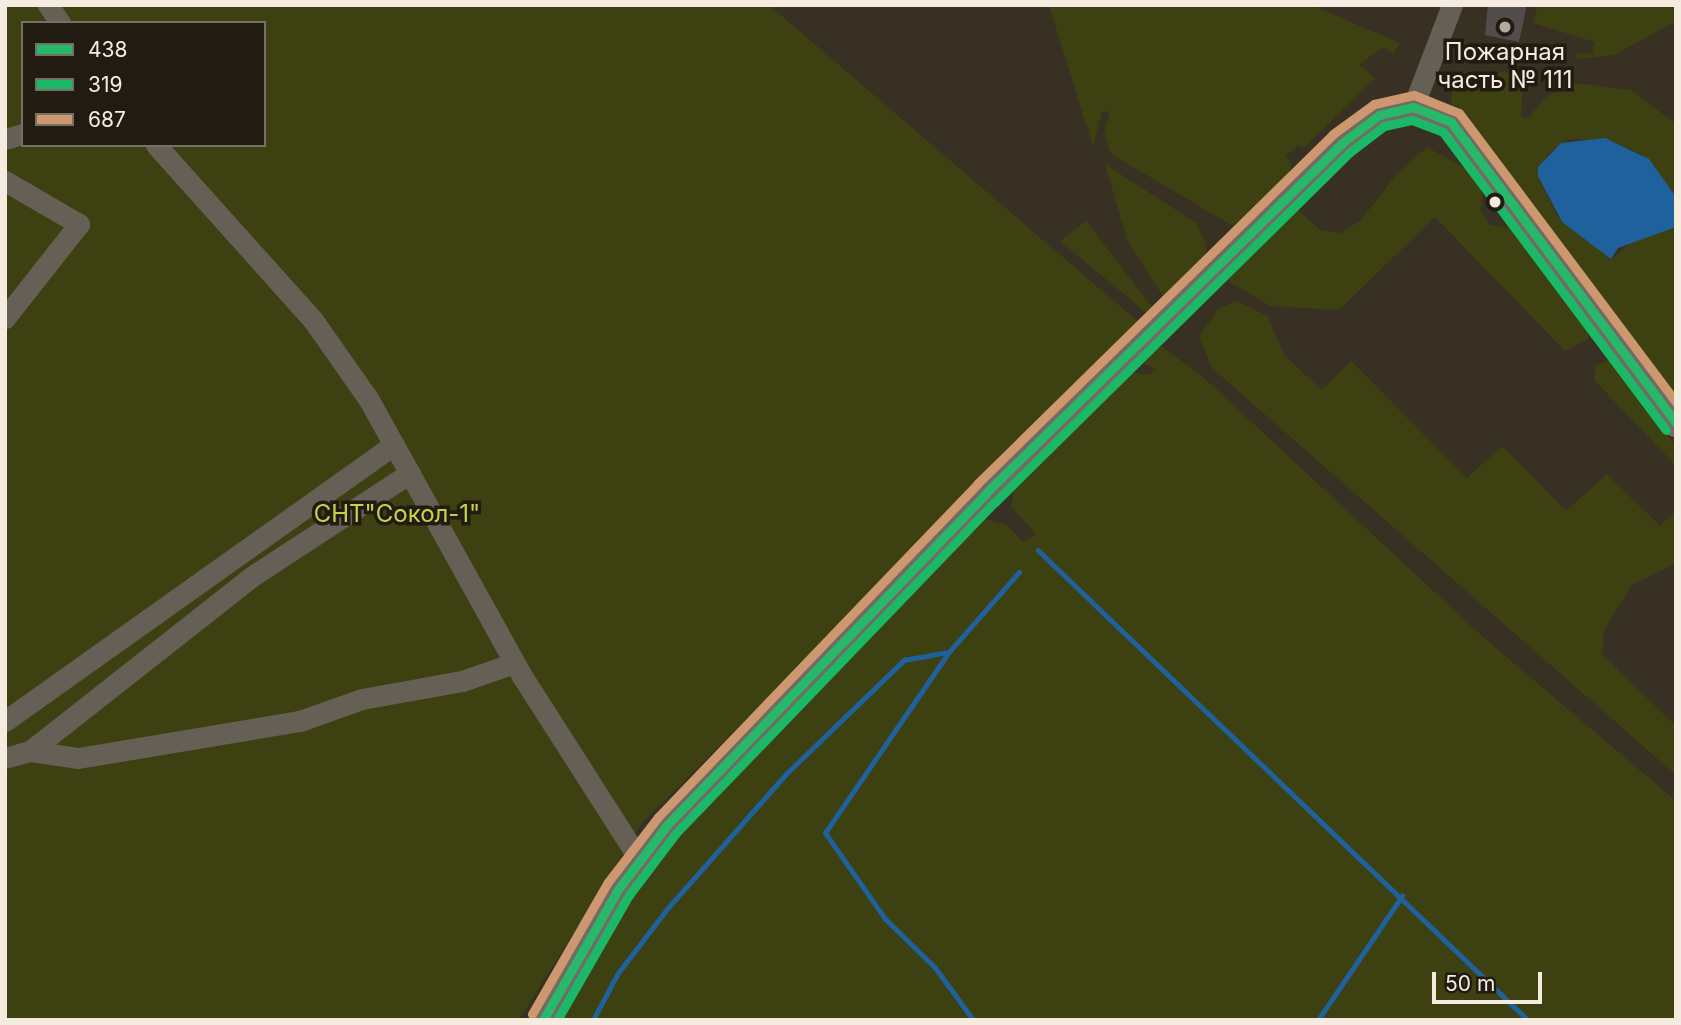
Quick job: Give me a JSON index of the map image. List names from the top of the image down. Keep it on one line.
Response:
{"parks":["СНТ\"Сокол-1\""],"places":["Пожарная часть № 111"],"lines":["transit line 687","transit line 438","transit line 319"],"legend":["438","319","687"],"scale_bar":"50 m"}
